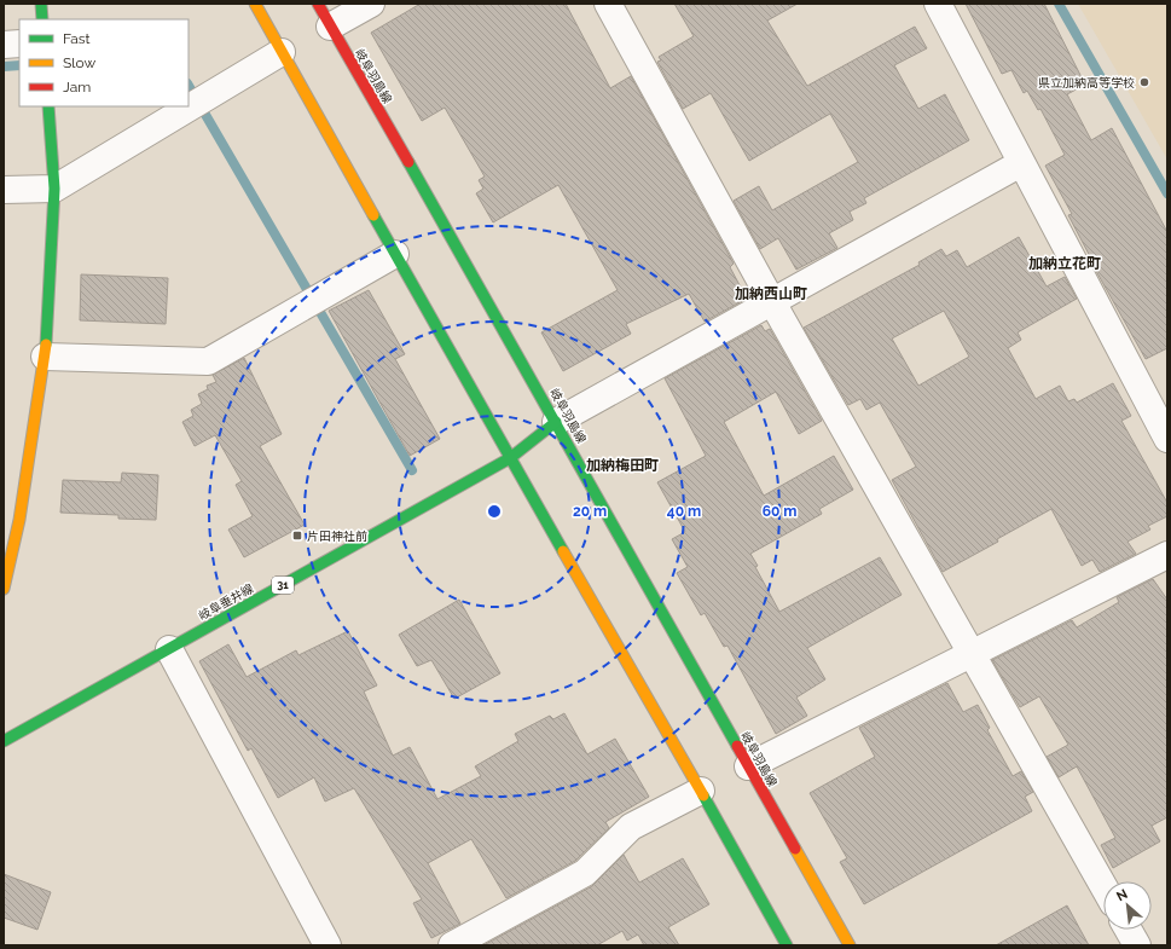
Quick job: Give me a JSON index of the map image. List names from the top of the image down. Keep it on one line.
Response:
{"streets":{"main road":["岐阜羽島線","31","岐阜垂井線"]},"crossings":[["岐阜羽島線","岐阜垂井線"]],"districts":["加納立花町","加納西山町","加納梅田町"],"places":{"other":["県立加納高等学校"],"transit":["片田神社前"]},"legend":["Fast","Slow","Jam"],"north":"top left","rings":["20 m","40 m","60 m"]}
